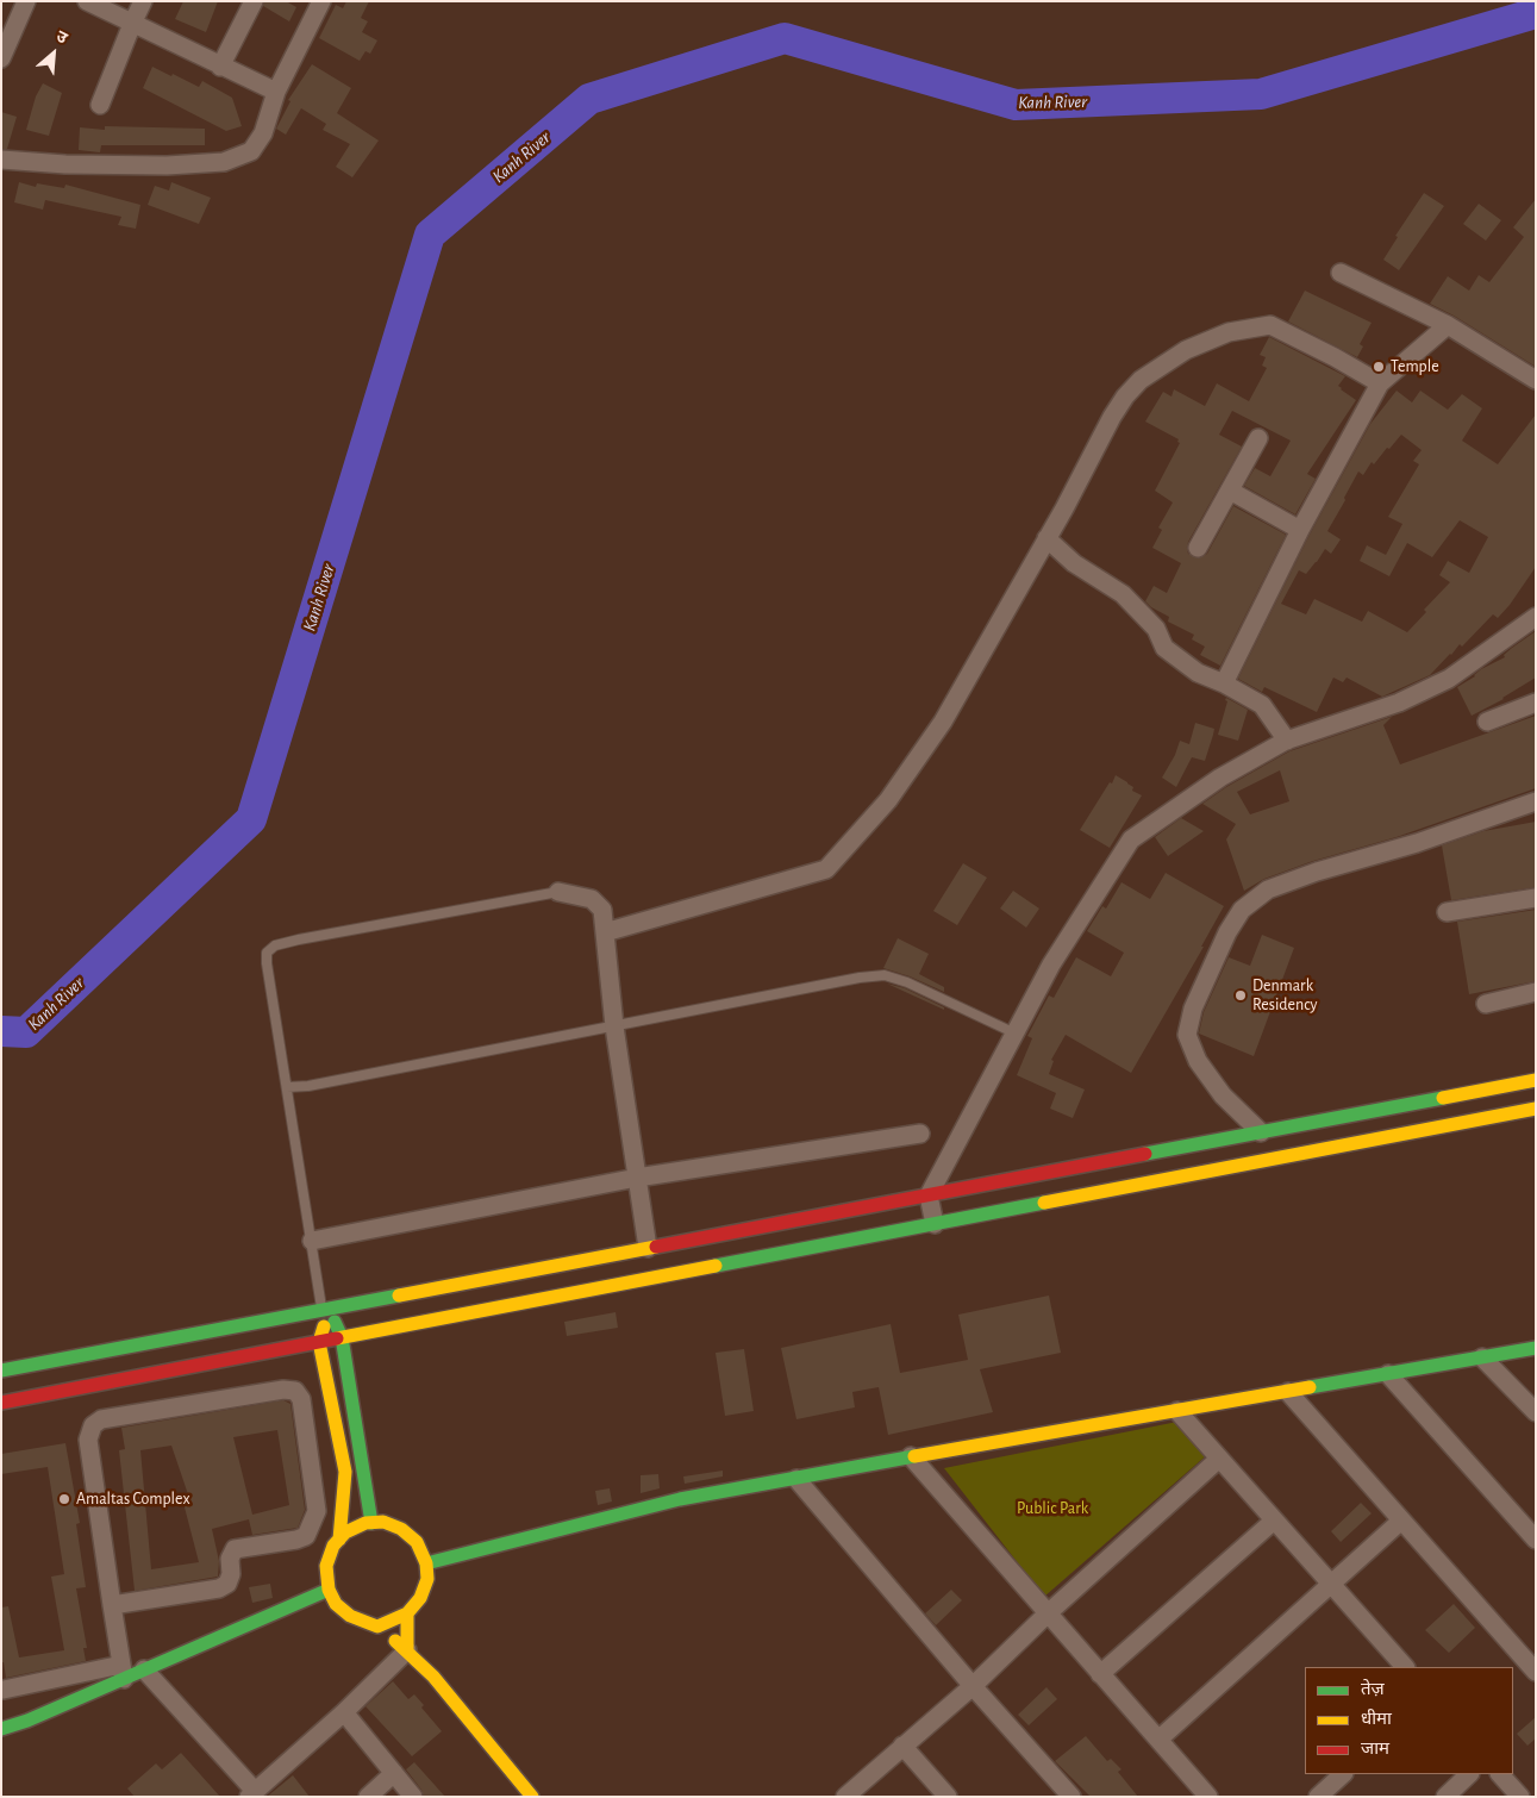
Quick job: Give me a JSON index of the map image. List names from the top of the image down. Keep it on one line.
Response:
{"water":["Kanh River"],"parks":["Public Park"],"places":["Temple","Denmark Residency","Amaltas Complex"],"legend":["तेज़","धीमा","जाम"],"north":"top right"}
